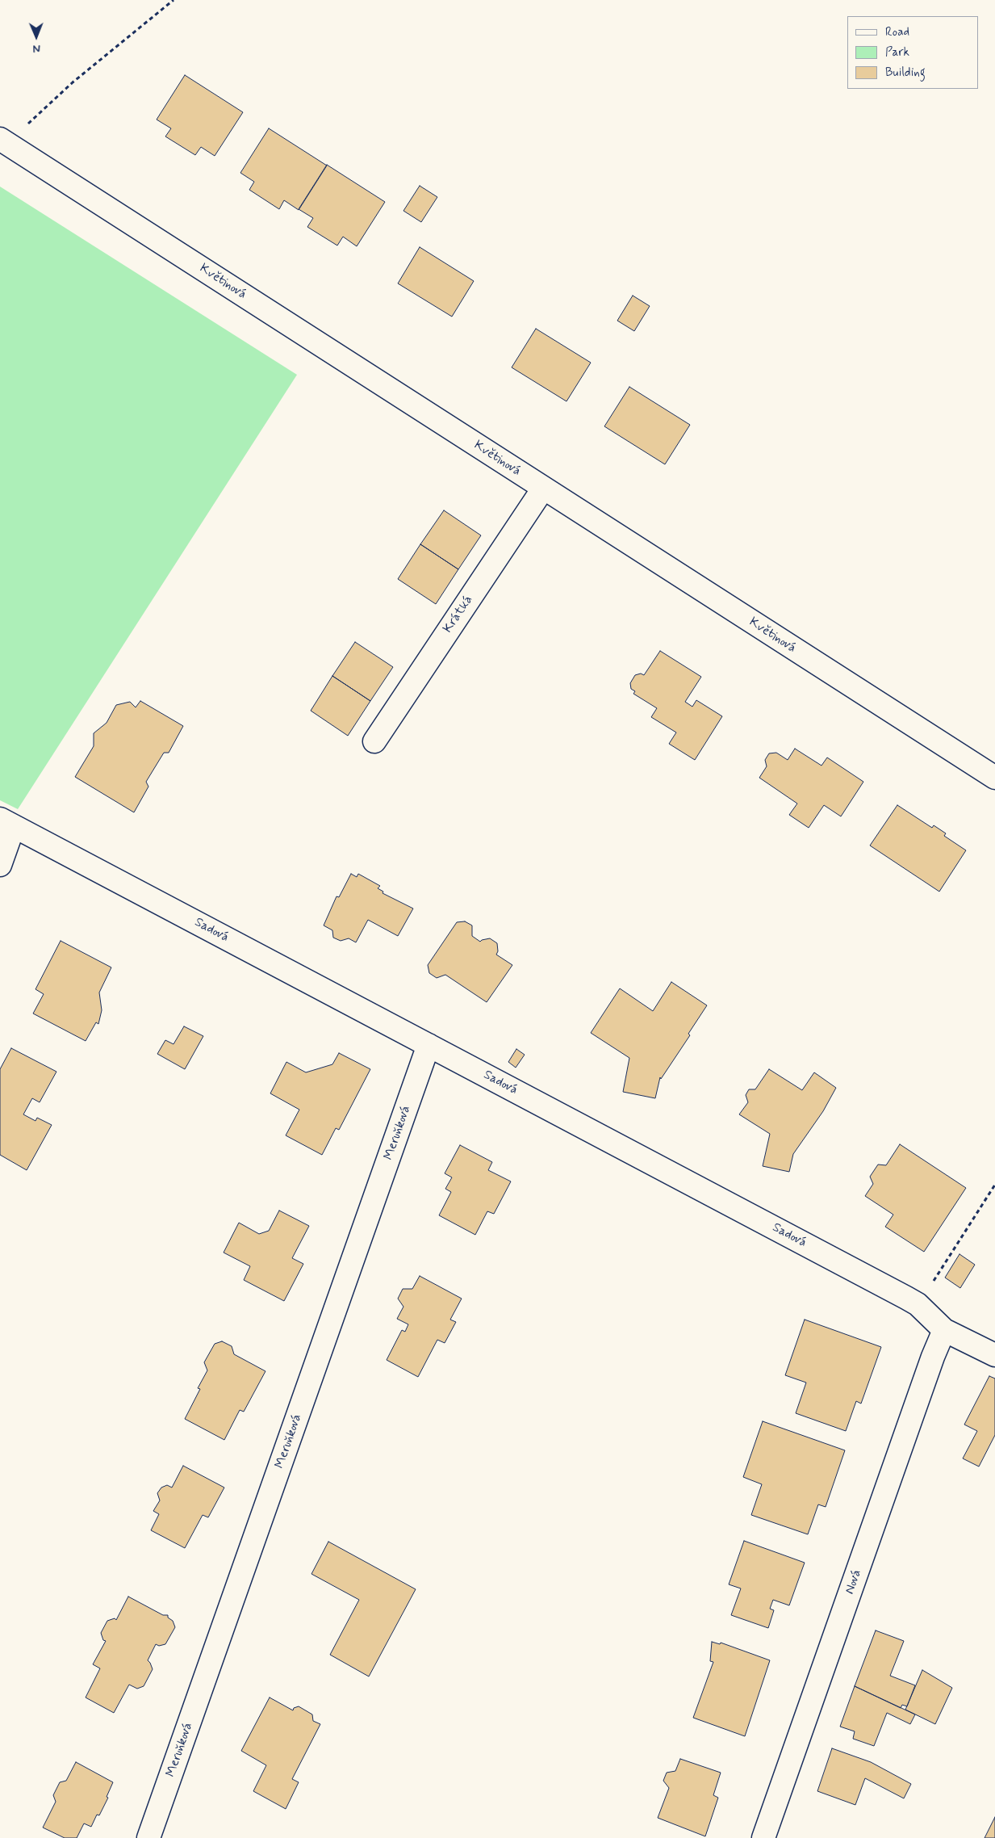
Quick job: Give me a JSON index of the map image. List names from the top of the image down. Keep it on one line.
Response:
{"streets":{"street":["Květinová","Krátká","Sadová","Meruňková","Nová"]},"crossings":[["Květinová","Krátká"],["Sadová","Meruňková"],["Sadová","Nová"]],"legend":["Road","Park","Building"],"north":"bottom"}
